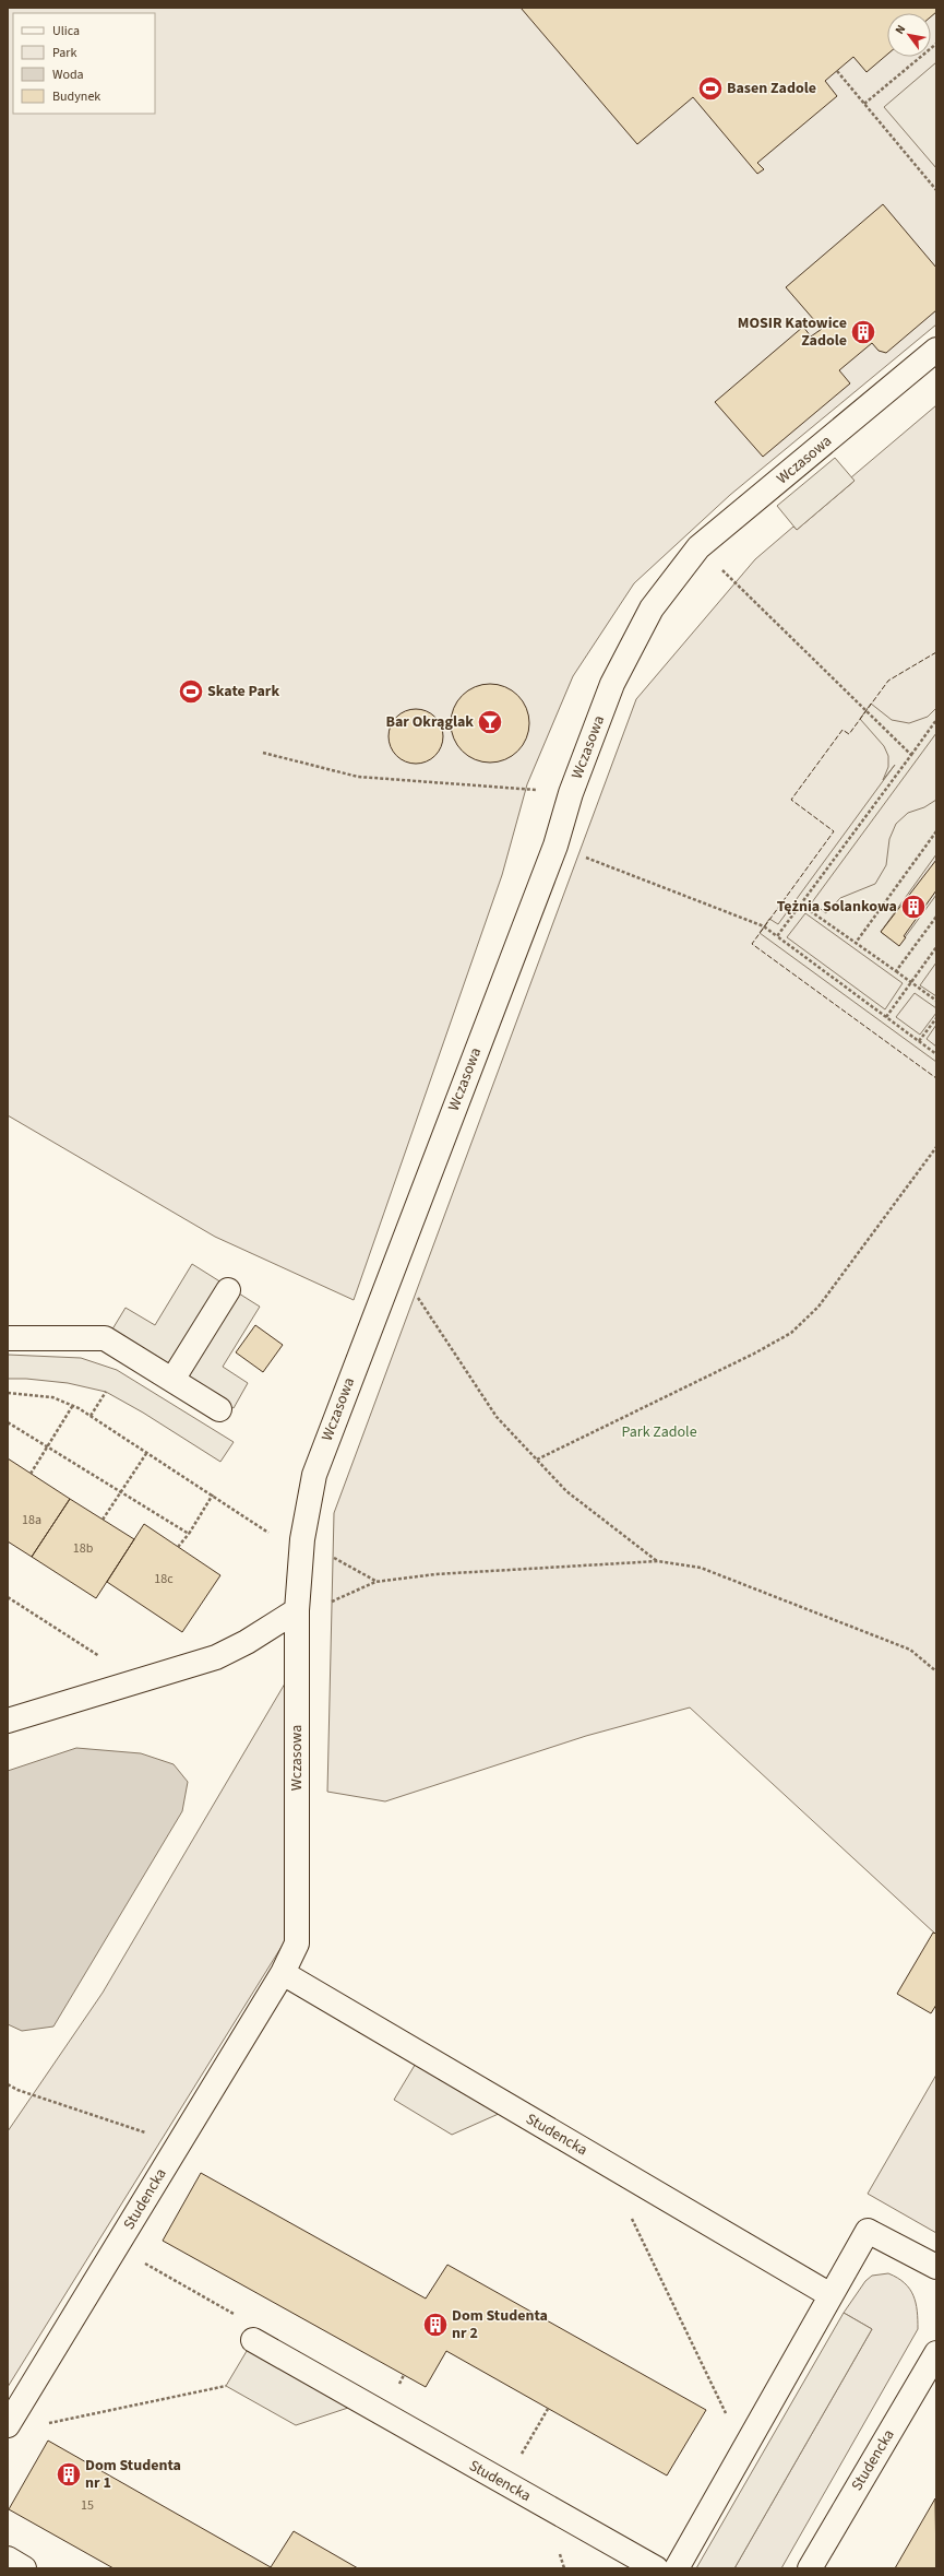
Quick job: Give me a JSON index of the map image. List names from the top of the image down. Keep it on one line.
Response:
{"streets":{"street":["Wczasowa","Studencka"]},"crossings":[["Wczasowa","Studencka"]],"parks":["Park Zadole"],"places":{"sports":["Basen Zadole","Skate Park"],"building":["MOSIR Katowice Zadole","Tężnia Solankowa","Dom Studenta nr 2","Dom Studenta nr 1"],"bar":["Bar Okrąglak"]},"house_numbers":["18a","18b","18c","15"],"legend":["Ulica","Park","Woda","Budynek"],"north":"top left"}
